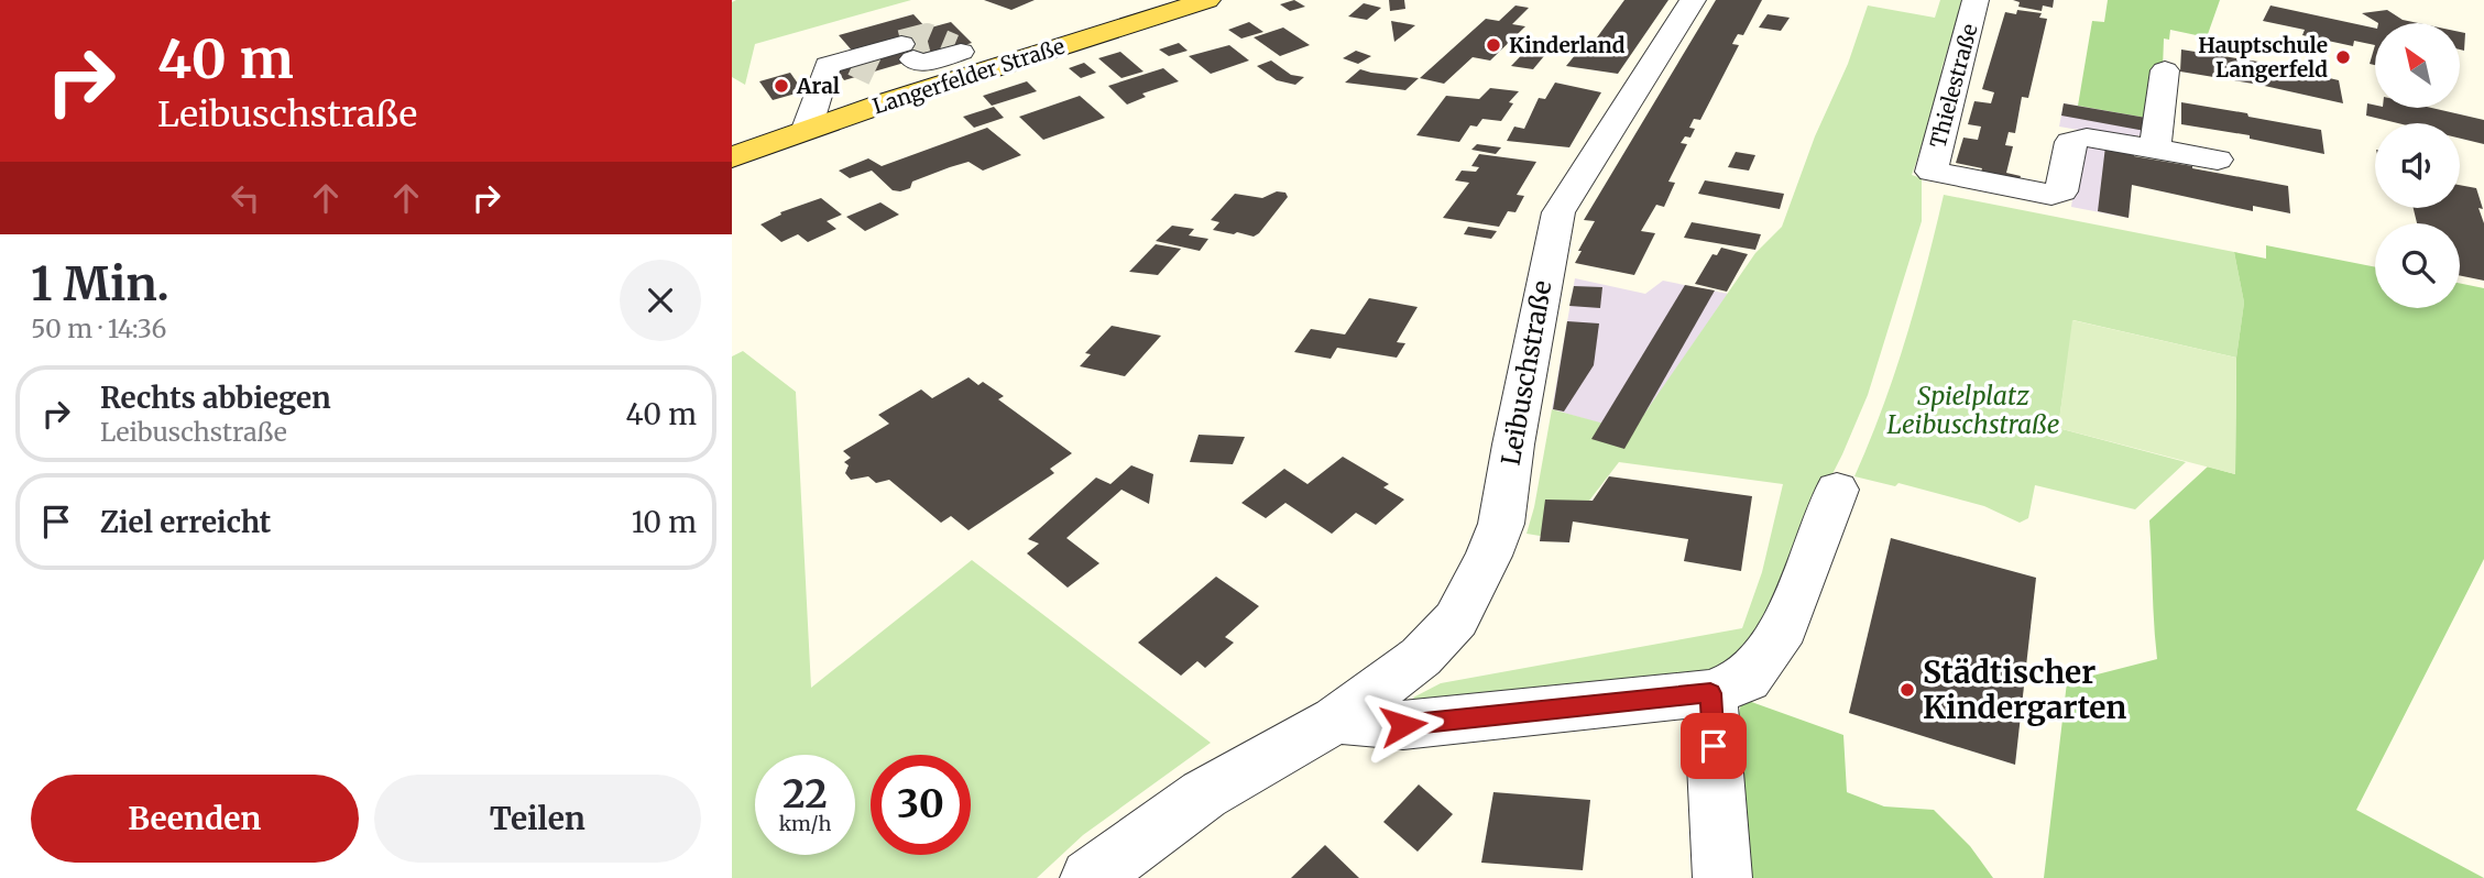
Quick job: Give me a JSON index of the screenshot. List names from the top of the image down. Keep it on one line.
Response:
{"streets":{"main road":["Langerfelder Straße"],"street":["Thielestraße","Leibuschstraße"]},"parks":["Spielplatz Leibuschstraße"],"places":["Kinderland","Hauptschule Langerfeld","Aral","Städtischer Kindergarten"],"north":"top left","page":{"turn":["40 m","Leibuschstraße"],"heading":["1 Min.","50 m · 14:36"],"list":[{"name":"Rechts abbiegen","note":"Leibuschstraße","value":"40 m"},{"name":"Ziel erreicht","value":"10 m"}],"speed":"22 km/h","limit":"30","buttons":["Beenden","Teilen"]}}
